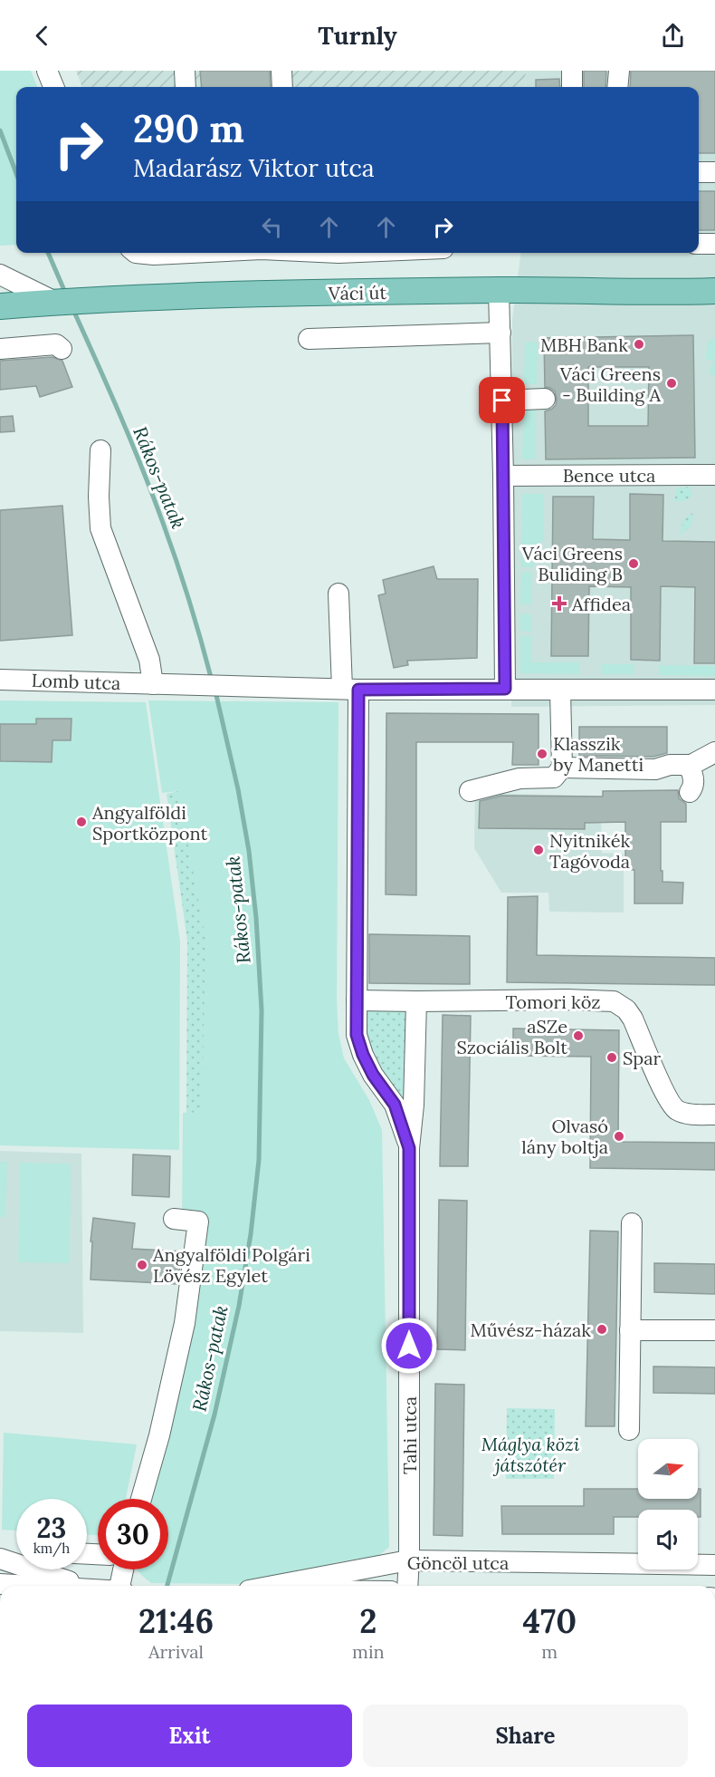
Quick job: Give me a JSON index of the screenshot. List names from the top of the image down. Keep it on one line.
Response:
{"streets":{"main road":["Váci út"],"street":["Bence utca","Lomb utca","Tomori köz","Tahi utca","Göncöl utca"]},"crossings":[["Lomb utca","Tahi utca"],["Tomori köz","Tahi utca"],["Tahi utca","Göncöl utca"]],"water":["Rákos-patak"],"parks":["Máglya közi játszótér"],"places":{"other":["MBH Bank","Váci Greens - Building A","Váci Greens Buliding B","Klasszik by Manetti","Angyalföldi Sportközpont","Nyitnikék Tagóvoda","aSZe Szociális Bolt","Spar","Olvasó lány boltja","Angyalföldi Polgári Lövész Egylet","Művész-házak"],"health":["Affidea"]},"north":"right","page":{"header":"Turnly","turn":["290 m","Madarász Viktor utca"],"speed":"23 km/h","limit":"30","eta":["21:46","Arrival","2","min","470","m"],"buttons":["Exit","Share"]}}
